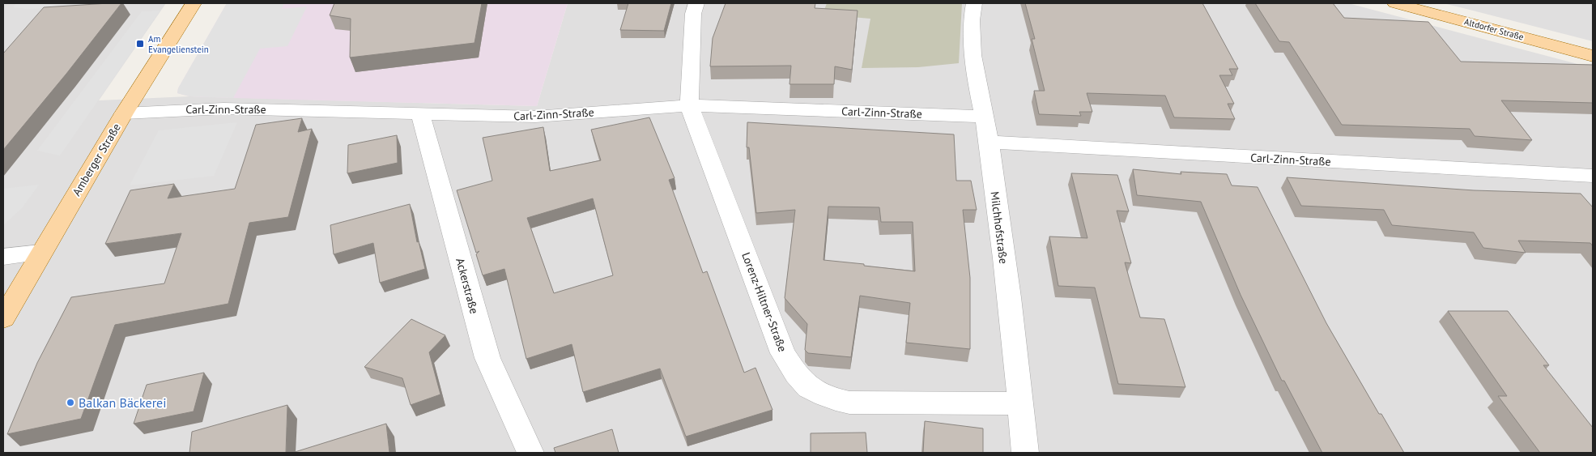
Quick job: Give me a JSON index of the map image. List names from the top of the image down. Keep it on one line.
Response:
{"streets":{"main road":["Altdorfer Straße","Amberger Straße"],"street":["Carl-Zinn-Straße","Milchhofstraße","Ackerstraße","Lorenz-Hiltner-Straße"]},"crossings":[["Carl-Zinn-Straße","Amberger Straße"],["Carl-Zinn-Straße","Milchhofstraße"],["Carl-Zinn-Straße","Ackerstraße"],["Carl-Zinn-Straße","Lorenz-Hiltner-Straße"],["Milchhofstraße","Lorenz-Hiltner-Straße"]],"places":{"transit":["Am Evangelienstein"],"other":["Balkan Bäckerei"]}}
